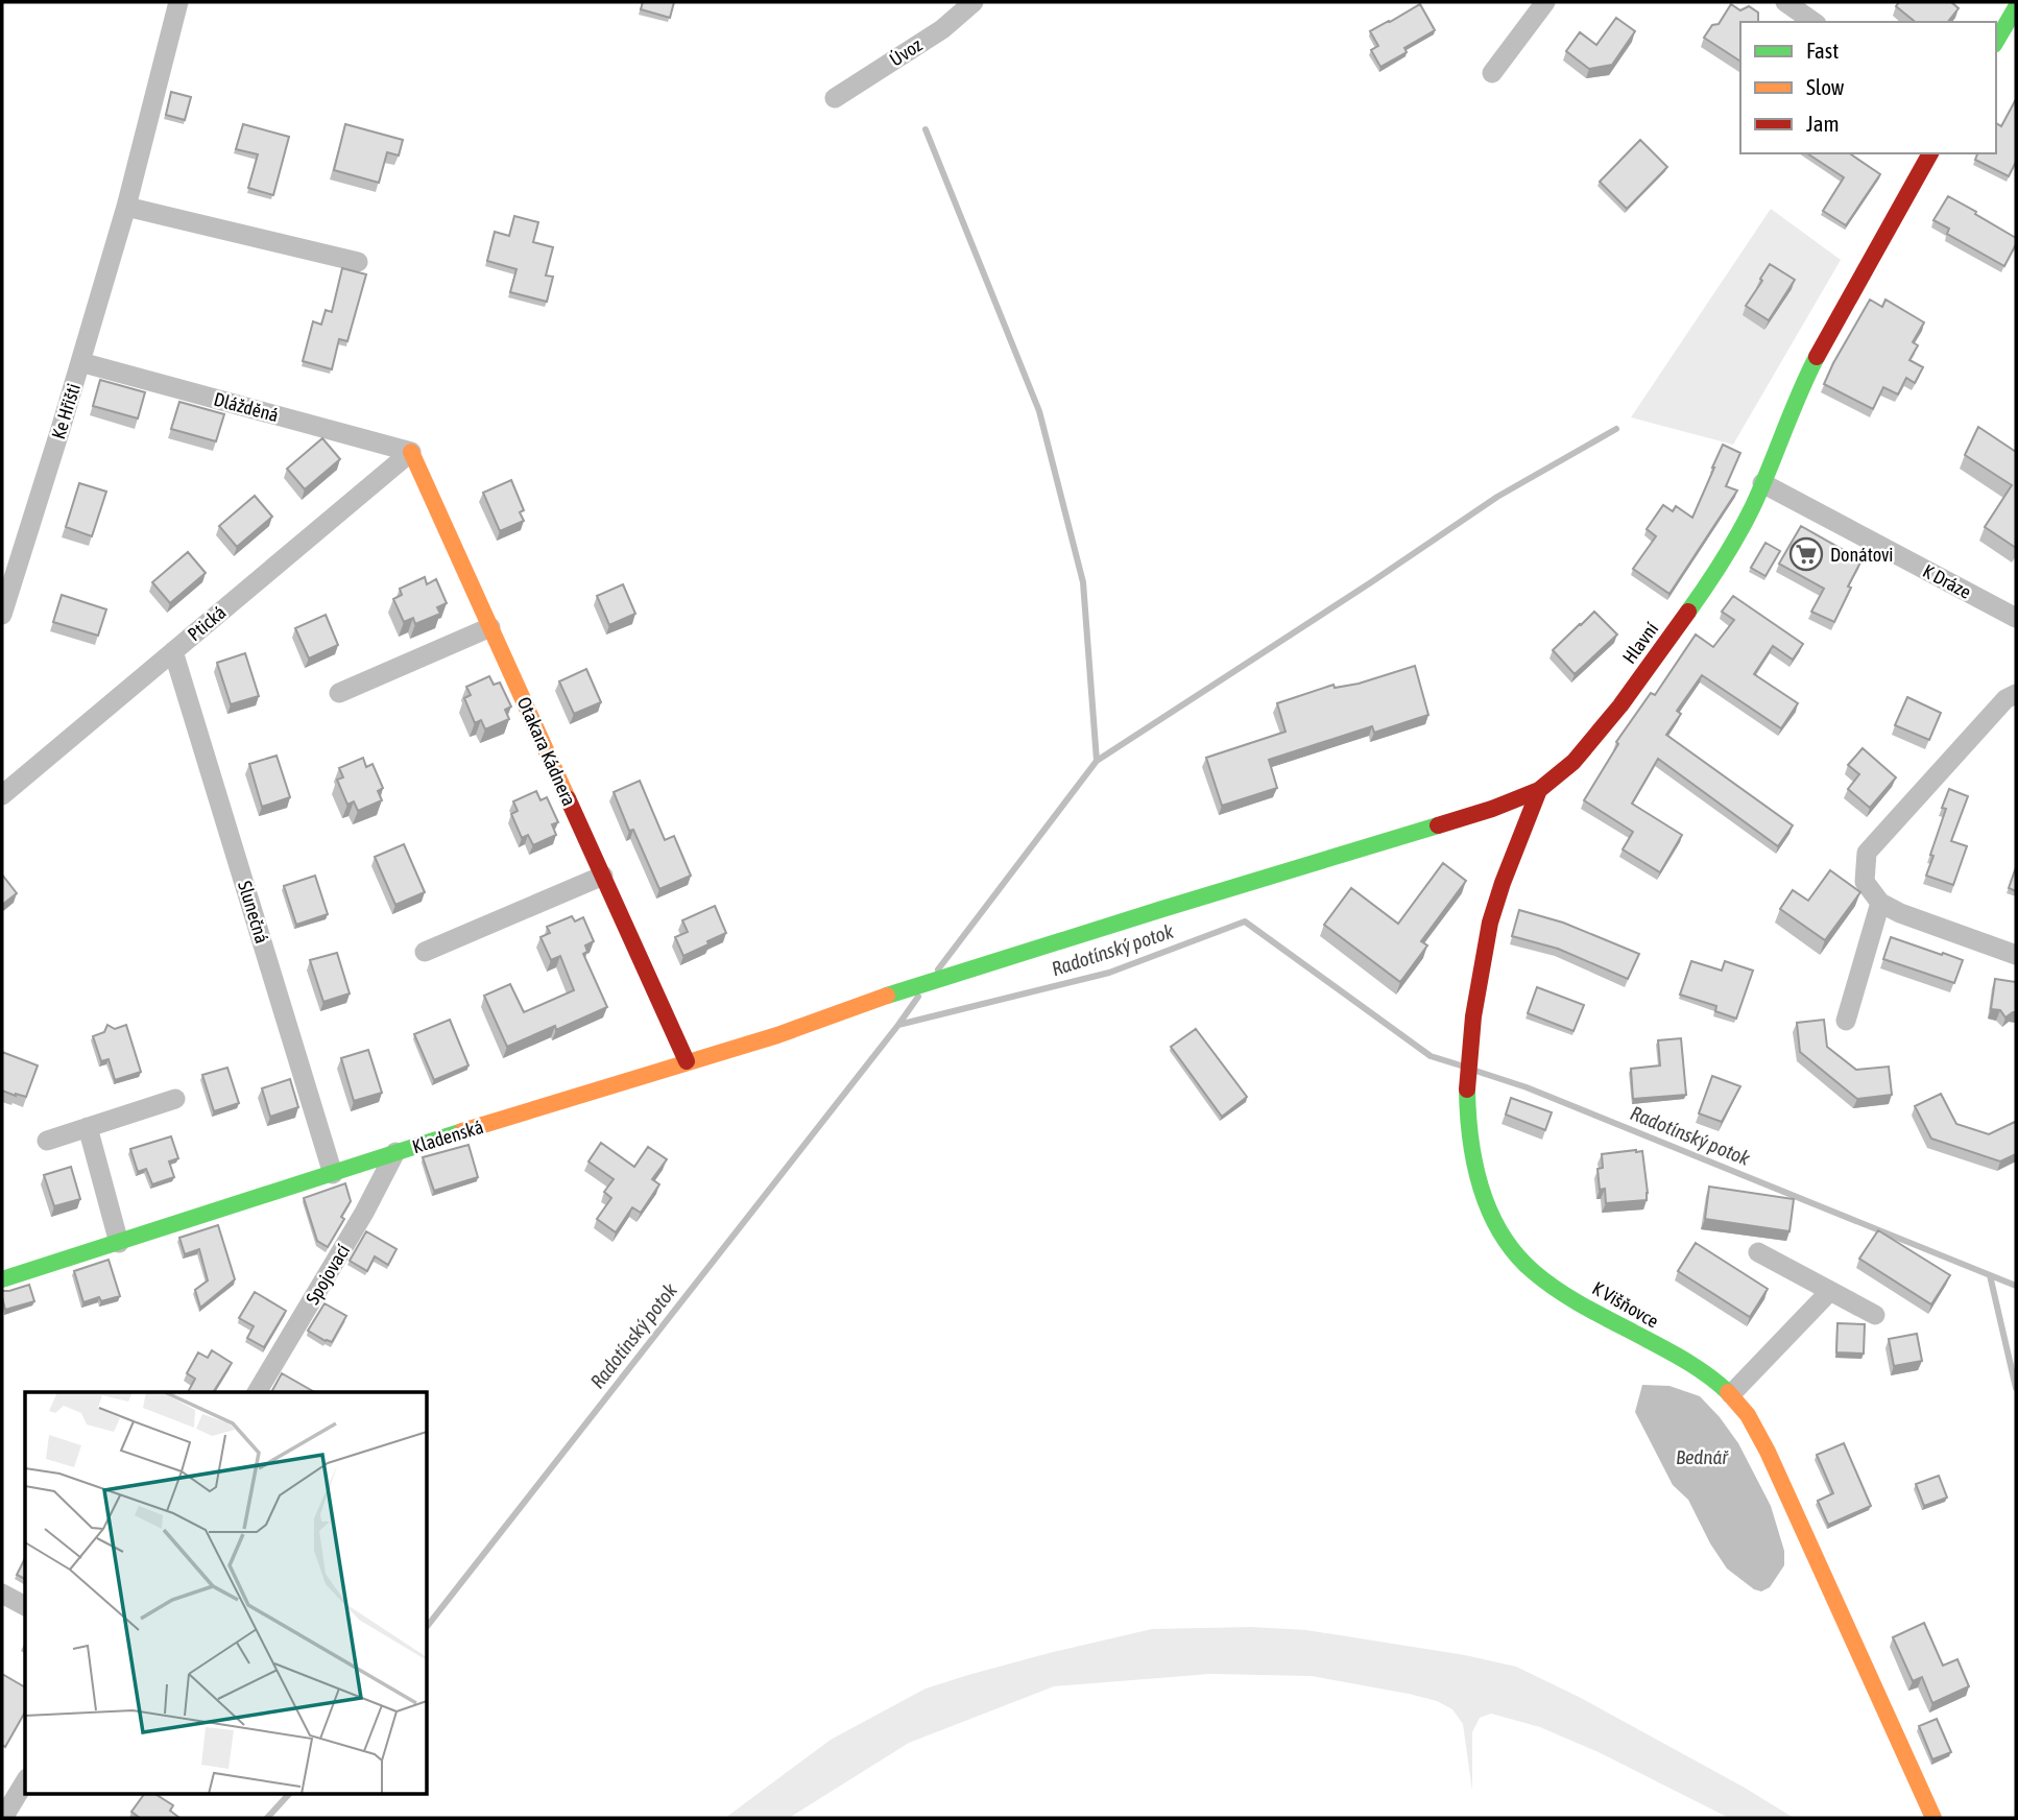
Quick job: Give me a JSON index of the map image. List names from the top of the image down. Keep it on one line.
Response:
{"streets":{"main road":["Hlavní","Otakara Kádnera","Kladenská","K Višňovce"],"street":["Úvoz","Dlážděná","Ke Hřišti","K Dráze","Ptická","Slunečná","Spojovací"]},"crossings":[["Dlážděná","Ke Hřišti"],["Dlážděná","Ptická"],["Dlážděná","Otakara Kádnera"],["K Dráze","Hlavní"],["Ptická","Otakara Kádnera"],["Ptická","Slunečná"],["Hlavní","Kladenská"],["Hlavní","K Višňovce"],["Otakara Kádnera","Kladenská"],["Slunečná","Kladenská"],["Kladenská","Spojovací"]],"water":["Radotínský potok","Bednář"],"places":{"supermarket":["Donátovi"]},"legend":["Fast","Slow","Jam"]}
